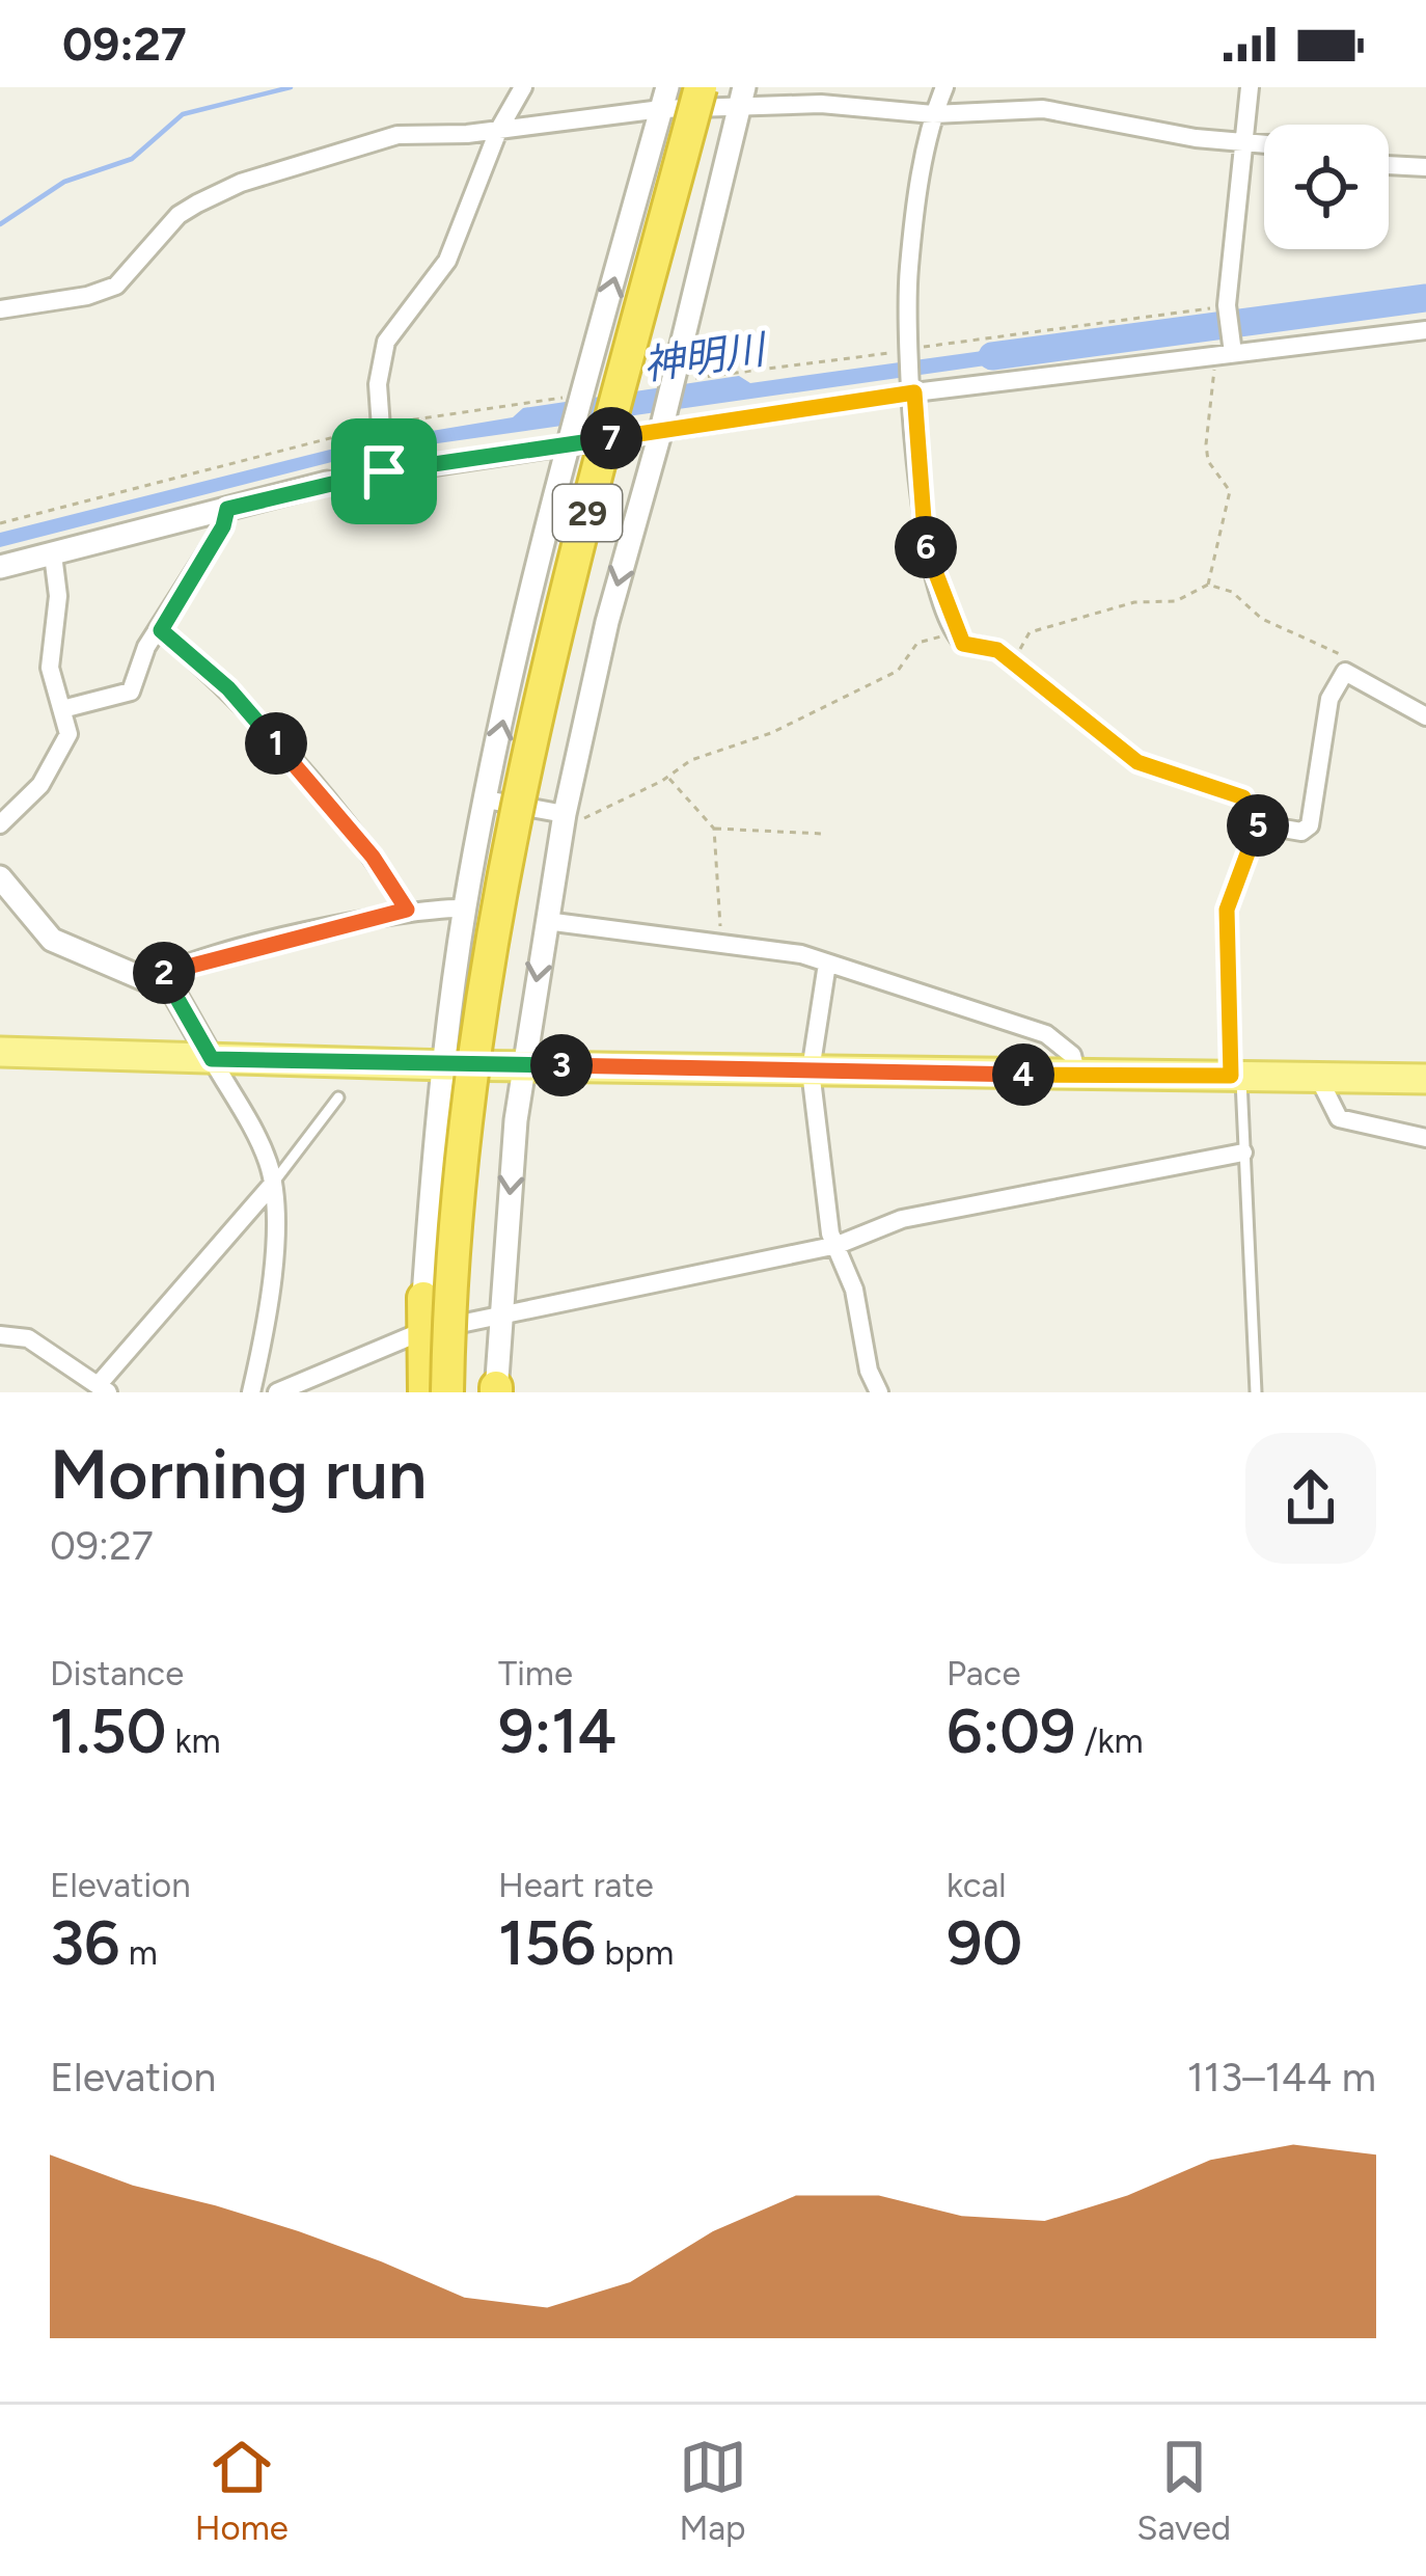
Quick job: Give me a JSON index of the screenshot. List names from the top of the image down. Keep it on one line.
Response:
{"streets":{"highway":["29"]},"water":["神明川"],"page":{"status":"09:27","pins":["7","6","1","5","2","3","4"],"heading":["Morning run","09:27"],"stats":[["Distance","1.50 km"],["Time","9:14"],["Pace","6:09 /km"],["Elevation","36 m"],["Heart rate","156 bpm"],["kcal","90"]],"chart":["Elevation","113–144 m"],"tabs":["Home","Map","Saved"]}}
